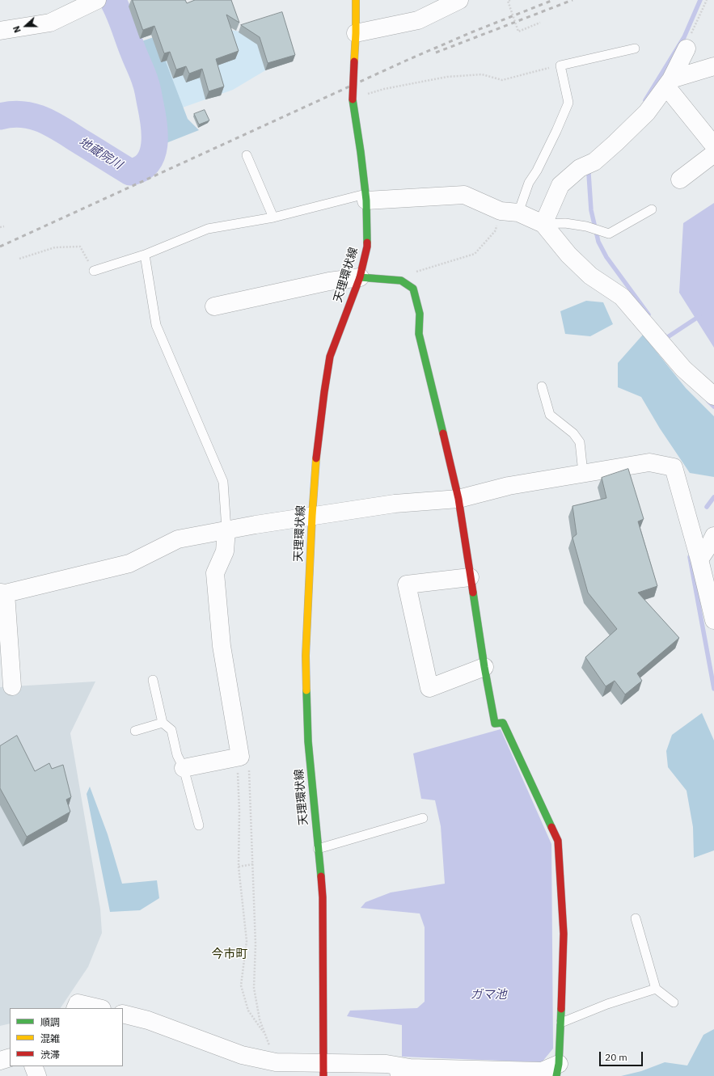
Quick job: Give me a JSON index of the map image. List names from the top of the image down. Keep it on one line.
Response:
{"streets":{"main road":["天理環状線"]},"districts":["今市町"],"water":["地蔵院川","ガマ池"],"legend":["順調","混雑","渋滞"],"scale_bar":"20 m","north":"left"}
